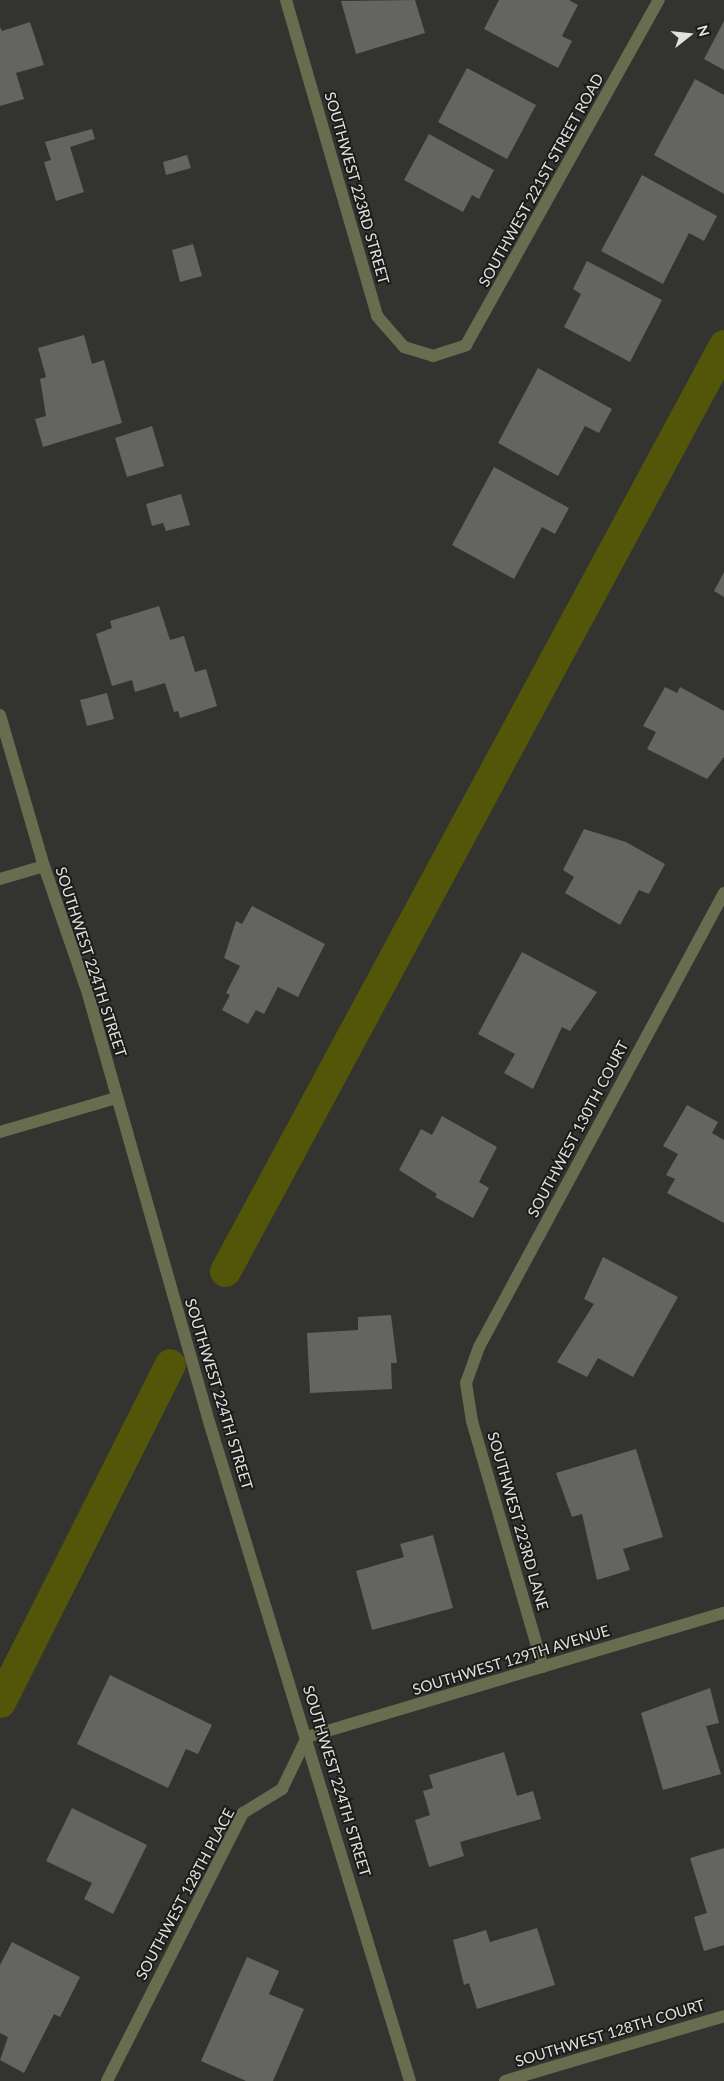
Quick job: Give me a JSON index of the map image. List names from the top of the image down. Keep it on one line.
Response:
{"streets":{"street":["SOUTHWEST 221ST STREET ROAD","SOUTHWEST 223RD STREET","SOUTHWEST 224TH STREET","SOUTHWEST 130TH COURT","SOUTHWEST 223RD LANE","SOUTHWEST 129TH AVENUE","SOUTHWEST 128TH PLACE","SOUTHWEST 128TH COURT"]},"crossings":[["SOUTHWEST 221ST STREET ROAD","SOUTHWEST 223RD STREET"],["SOUTHWEST 224TH STREET","SOUTHWEST 129TH AVENUE"],["SOUTHWEST 224TH STREET","SOUTHWEST 128TH PLACE"],["SOUTHWEST 130TH COURT","SOUTHWEST 223RD LANE"],["SOUTHWEST 223RD LANE","SOUTHWEST 129TH AVENUE"],["SOUTHWEST 129TH AVENUE","SOUTHWEST 128TH PLACE"]],"north":"right"}
